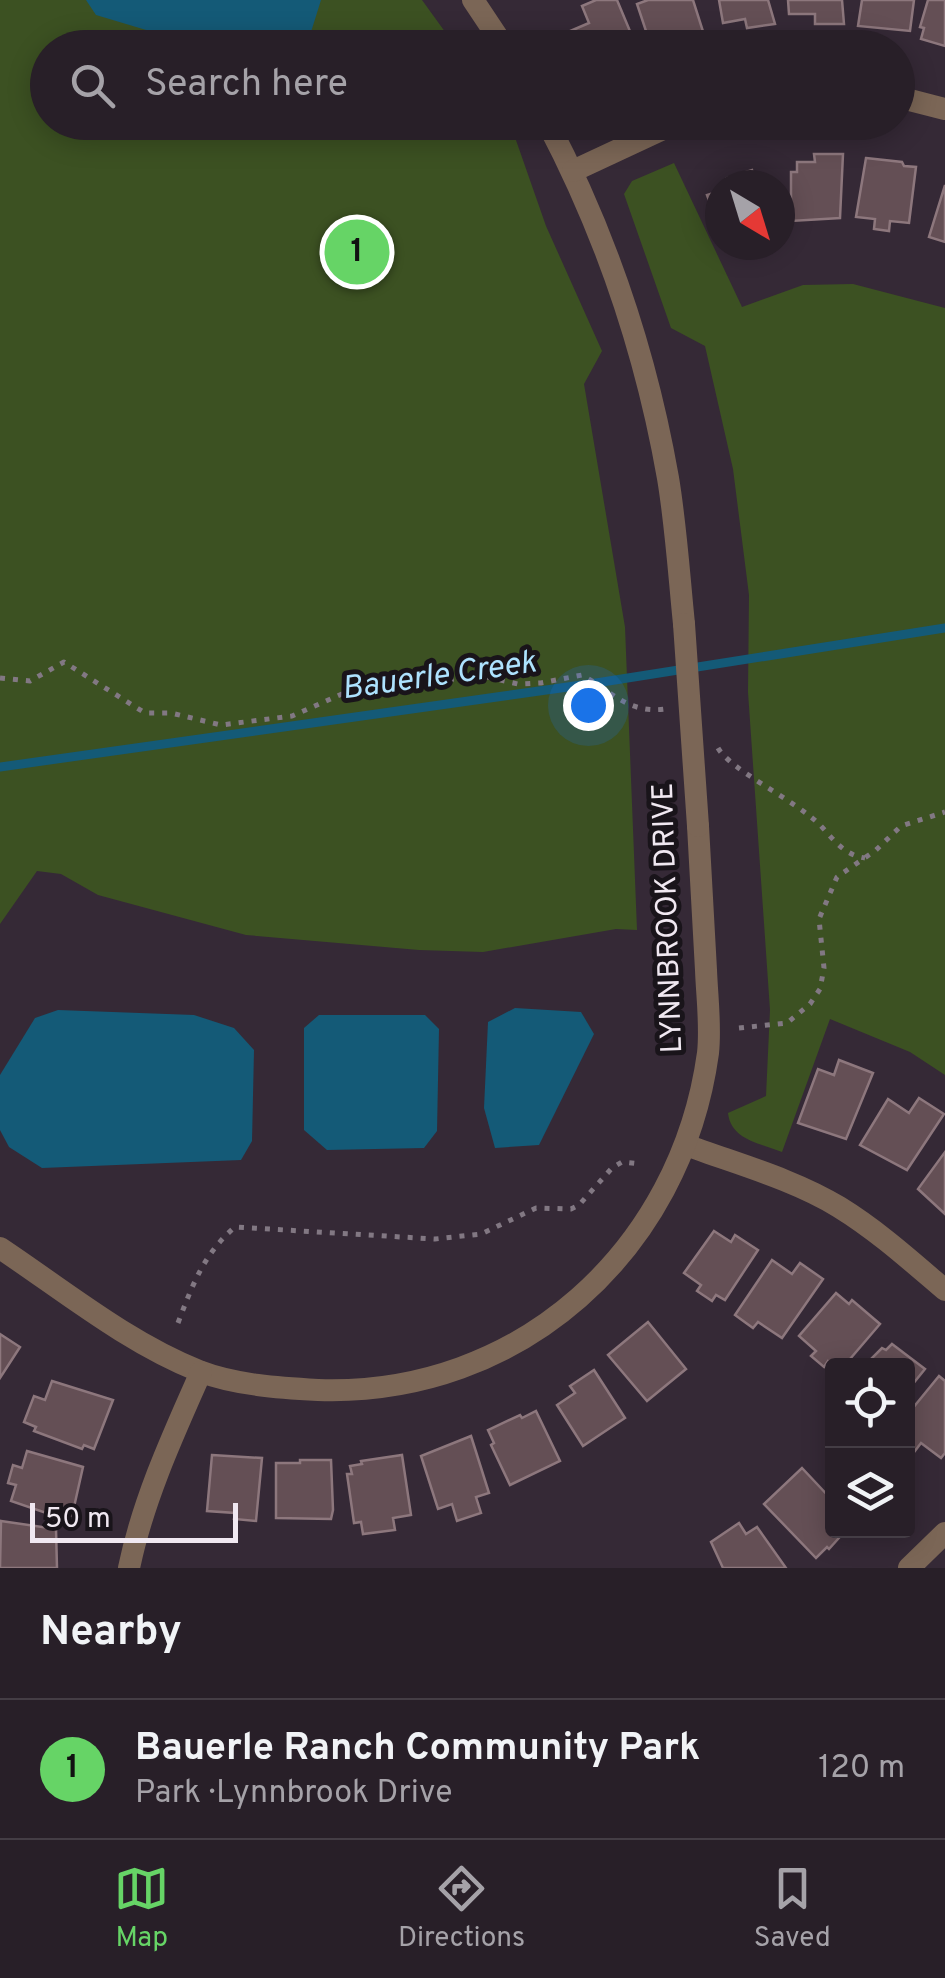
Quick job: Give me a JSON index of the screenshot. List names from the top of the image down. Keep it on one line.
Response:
{"streets":{"street":["LYNNBROOK DRIVE"]},"water":["Bauerle Creek"],"scale_bar":"50 m","north":"bottom right","page":{"search":"Search here","pins":"1","scale":"50 m","heading":"Nearby","list":[{"mark":"1","name":"Bauerle Ranch Community Park","note":"Park · Lynnbrook Drive","value":"120 m"}],"nav":["Map","Directions","Saved"]}}
